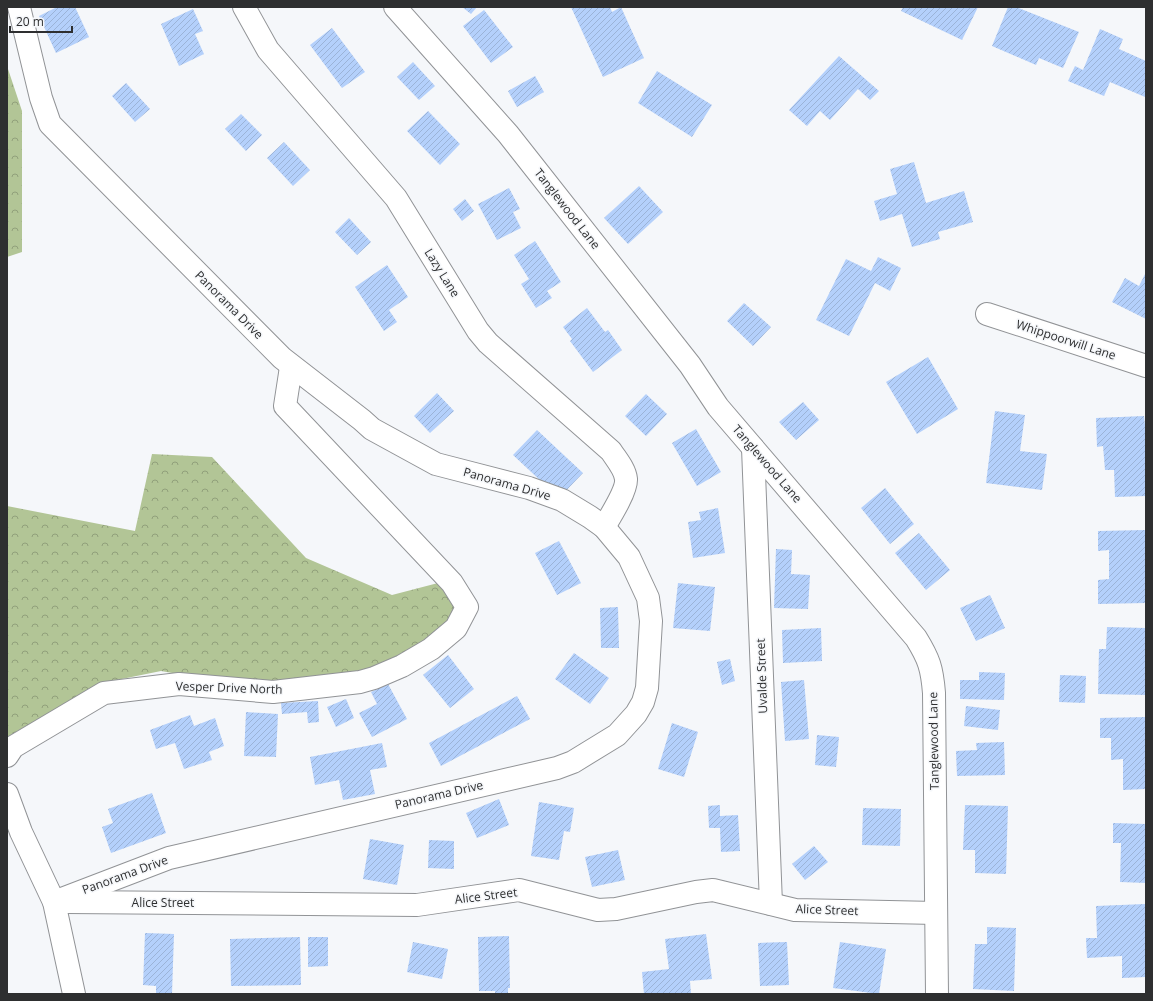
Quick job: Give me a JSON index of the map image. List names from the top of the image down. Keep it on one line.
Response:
{"streets":{"street":["Tanglewood Lane","Lazy Lane","Panorama Drive","Whippoorwill Lane","Uvalde Street","Vesper Drive North","Alice Street"]},"crossings":[["Tanglewood Lane","Uvalde Street"],["Tanglewood Lane","Alice Street"],["Lazy Lane","Panorama Drive"],["Panorama Drive","Vesper Drive North"],["Panorama Drive","Alice Street"],["Uvalde Street","Alice Street"]],"scale_bar":"20 m"}
